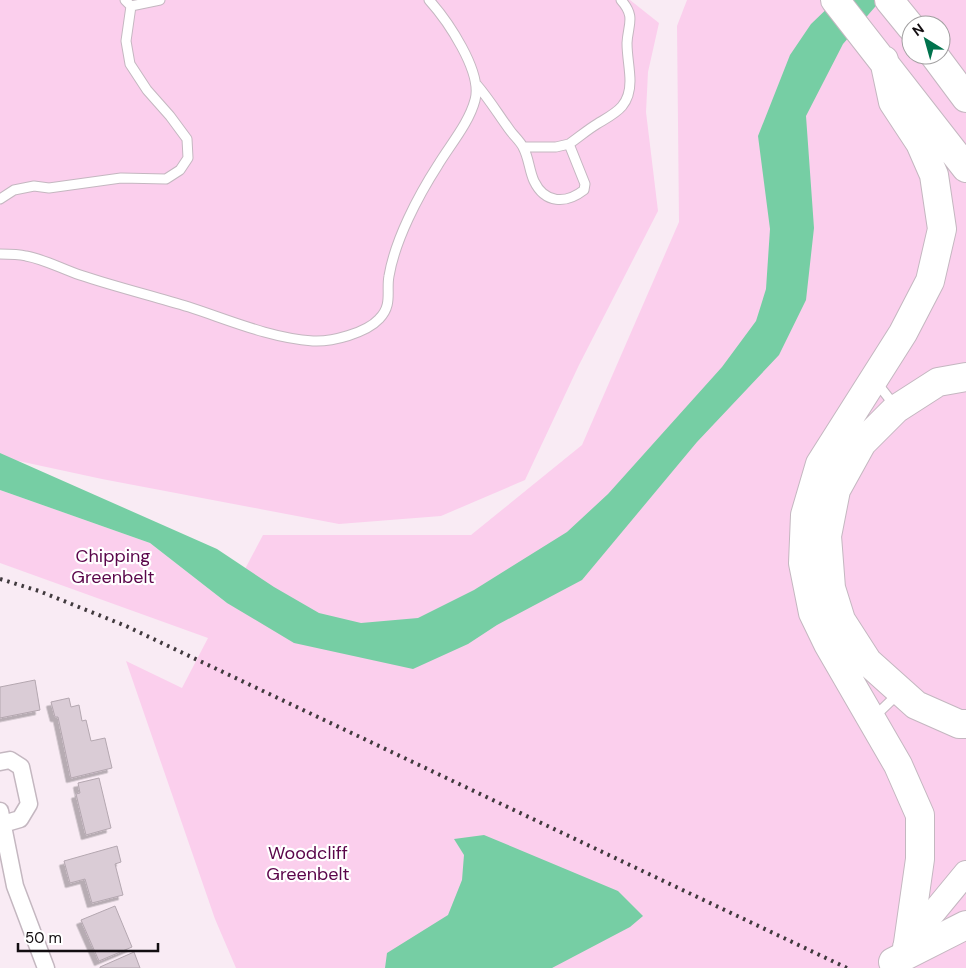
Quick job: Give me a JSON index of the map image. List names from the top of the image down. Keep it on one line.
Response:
{"parks":["Chipping Greenbelt","Woodcliff Greenbelt"],"scale_bar":"50 m","north":"top left"}
